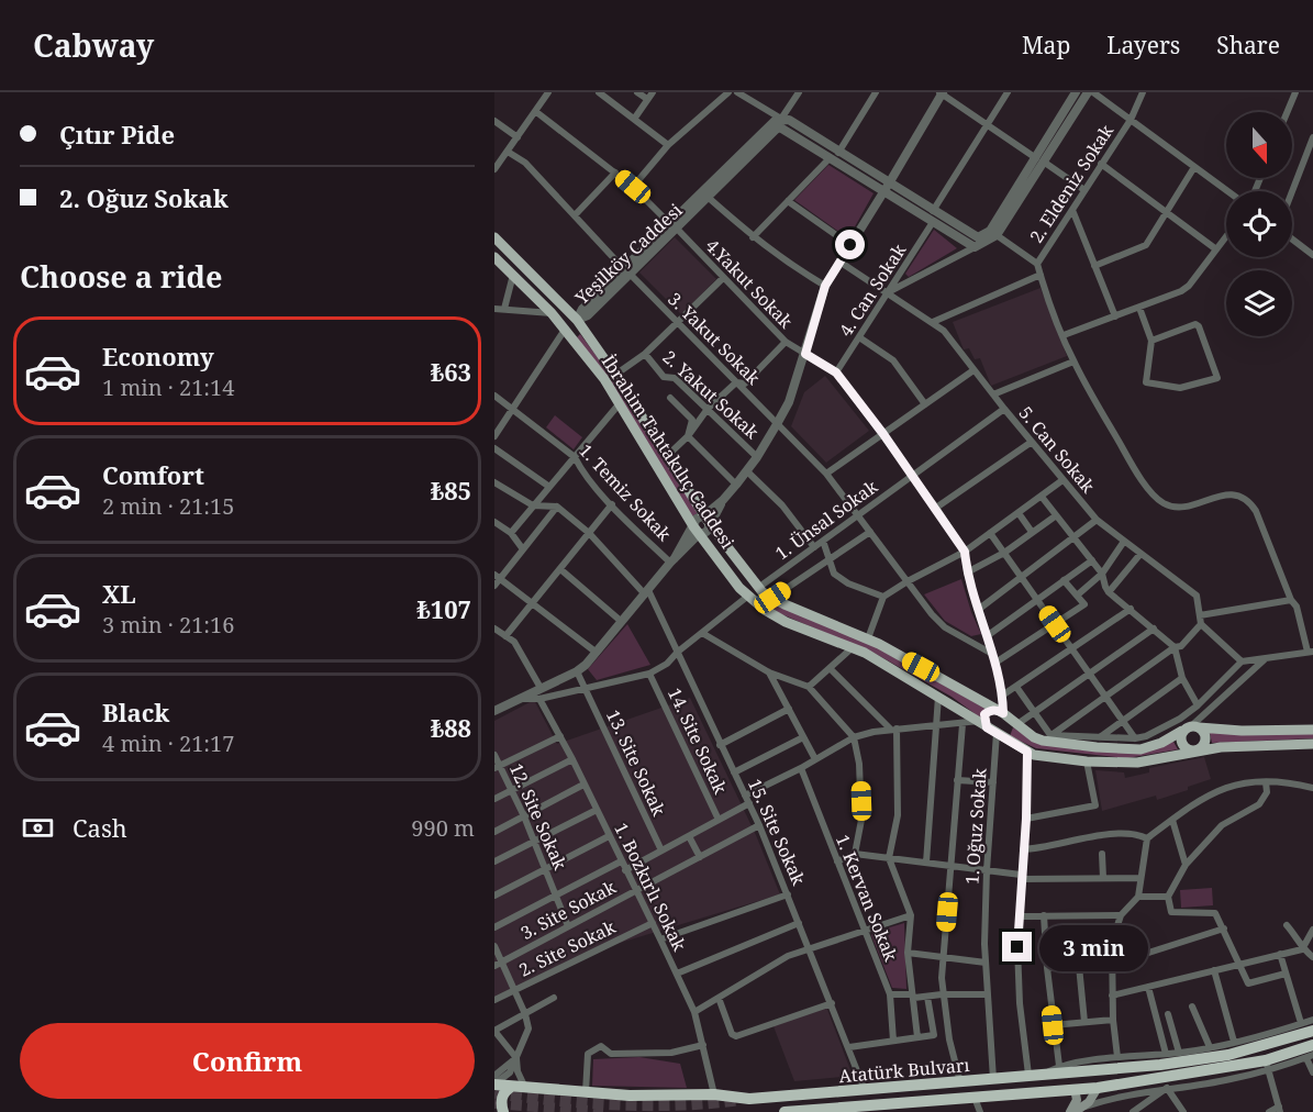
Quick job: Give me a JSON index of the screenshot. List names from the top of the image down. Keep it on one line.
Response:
{"streets":{"highway":["Atatürk Bulvarı"],"main road":["İbrahim Tahtakılıç Caddesi"],"street":["2. Eldeniz Sokak","Yeşilköy Caddesi","4.Yakut Sokak","4. Can Sokak","3. Yakut Sokak","2. Yakut Sokak","5. Can Sokak","1. Temiz Sokak","1. Ünsal Sokak","14. Site Sokak","13. Site Sokak","12. Site Sokak","1. Oğuz Sokak","15. Site Sokak","1. Bozkırlı Sokak","1. Kervan Sokak","3. Site Sokak","2. Site Sokak"]},"crossings":[["Yeşilköy Caddesi","4.Yakut Sokak"],["Yeşilköy Caddesi","3. Yakut Sokak"],["Yeşilköy Caddesi","İbrahim Tahtakılıç Caddesi"],["4.Yakut Sokak","4. Can Sokak"],["4. Can Sokak","5. Can Sokak"],["3. Yakut Sokak","1. Ünsal Sokak"],["5. Can Sokak","1. Ünsal Sokak"],["İbrahim Tahtakılıç Caddesi","1. Ünsal Sokak"],["İbrahim Tahtakılıç Caddesi","1. Oğuz Sokak"],["12. Site Sokak","3. Site Sokak"],["1. Oğuz Sokak","Atatürk Bulvarı"],["15. Site Sokak","3. Site Sokak"],["15. Site Sokak","Atatürk Bulvarı"],["1. Bozkırlı Sokak","3. Site Sokak"],["1. Bozkırlı Sokak","2. Site Sokak"],["1. Bozkırlı Sokak","Atatürk Bulvarı"]],"north":"bottom","page":{"header":"Cabway","nav":["Map","Layers","Share"],"banner":["Çıtır Pide","2. Oğuz Sokak"],"heading":"Choose a ride","list":[{"name":"Economy","note":"1 min · 21:14","value":"₺63"},{"name":"Comfort","note":"2 min · 21:15","value":"₺85"},{"name":"XL","note":"3 min · 21:16","value":"₺107"},{"name":"Black","note":"4 min · 21:17","value":"₺88"}],"pay":["Cash","990 m"],"bubble":"3 min","buttons":"Confirm"}}
